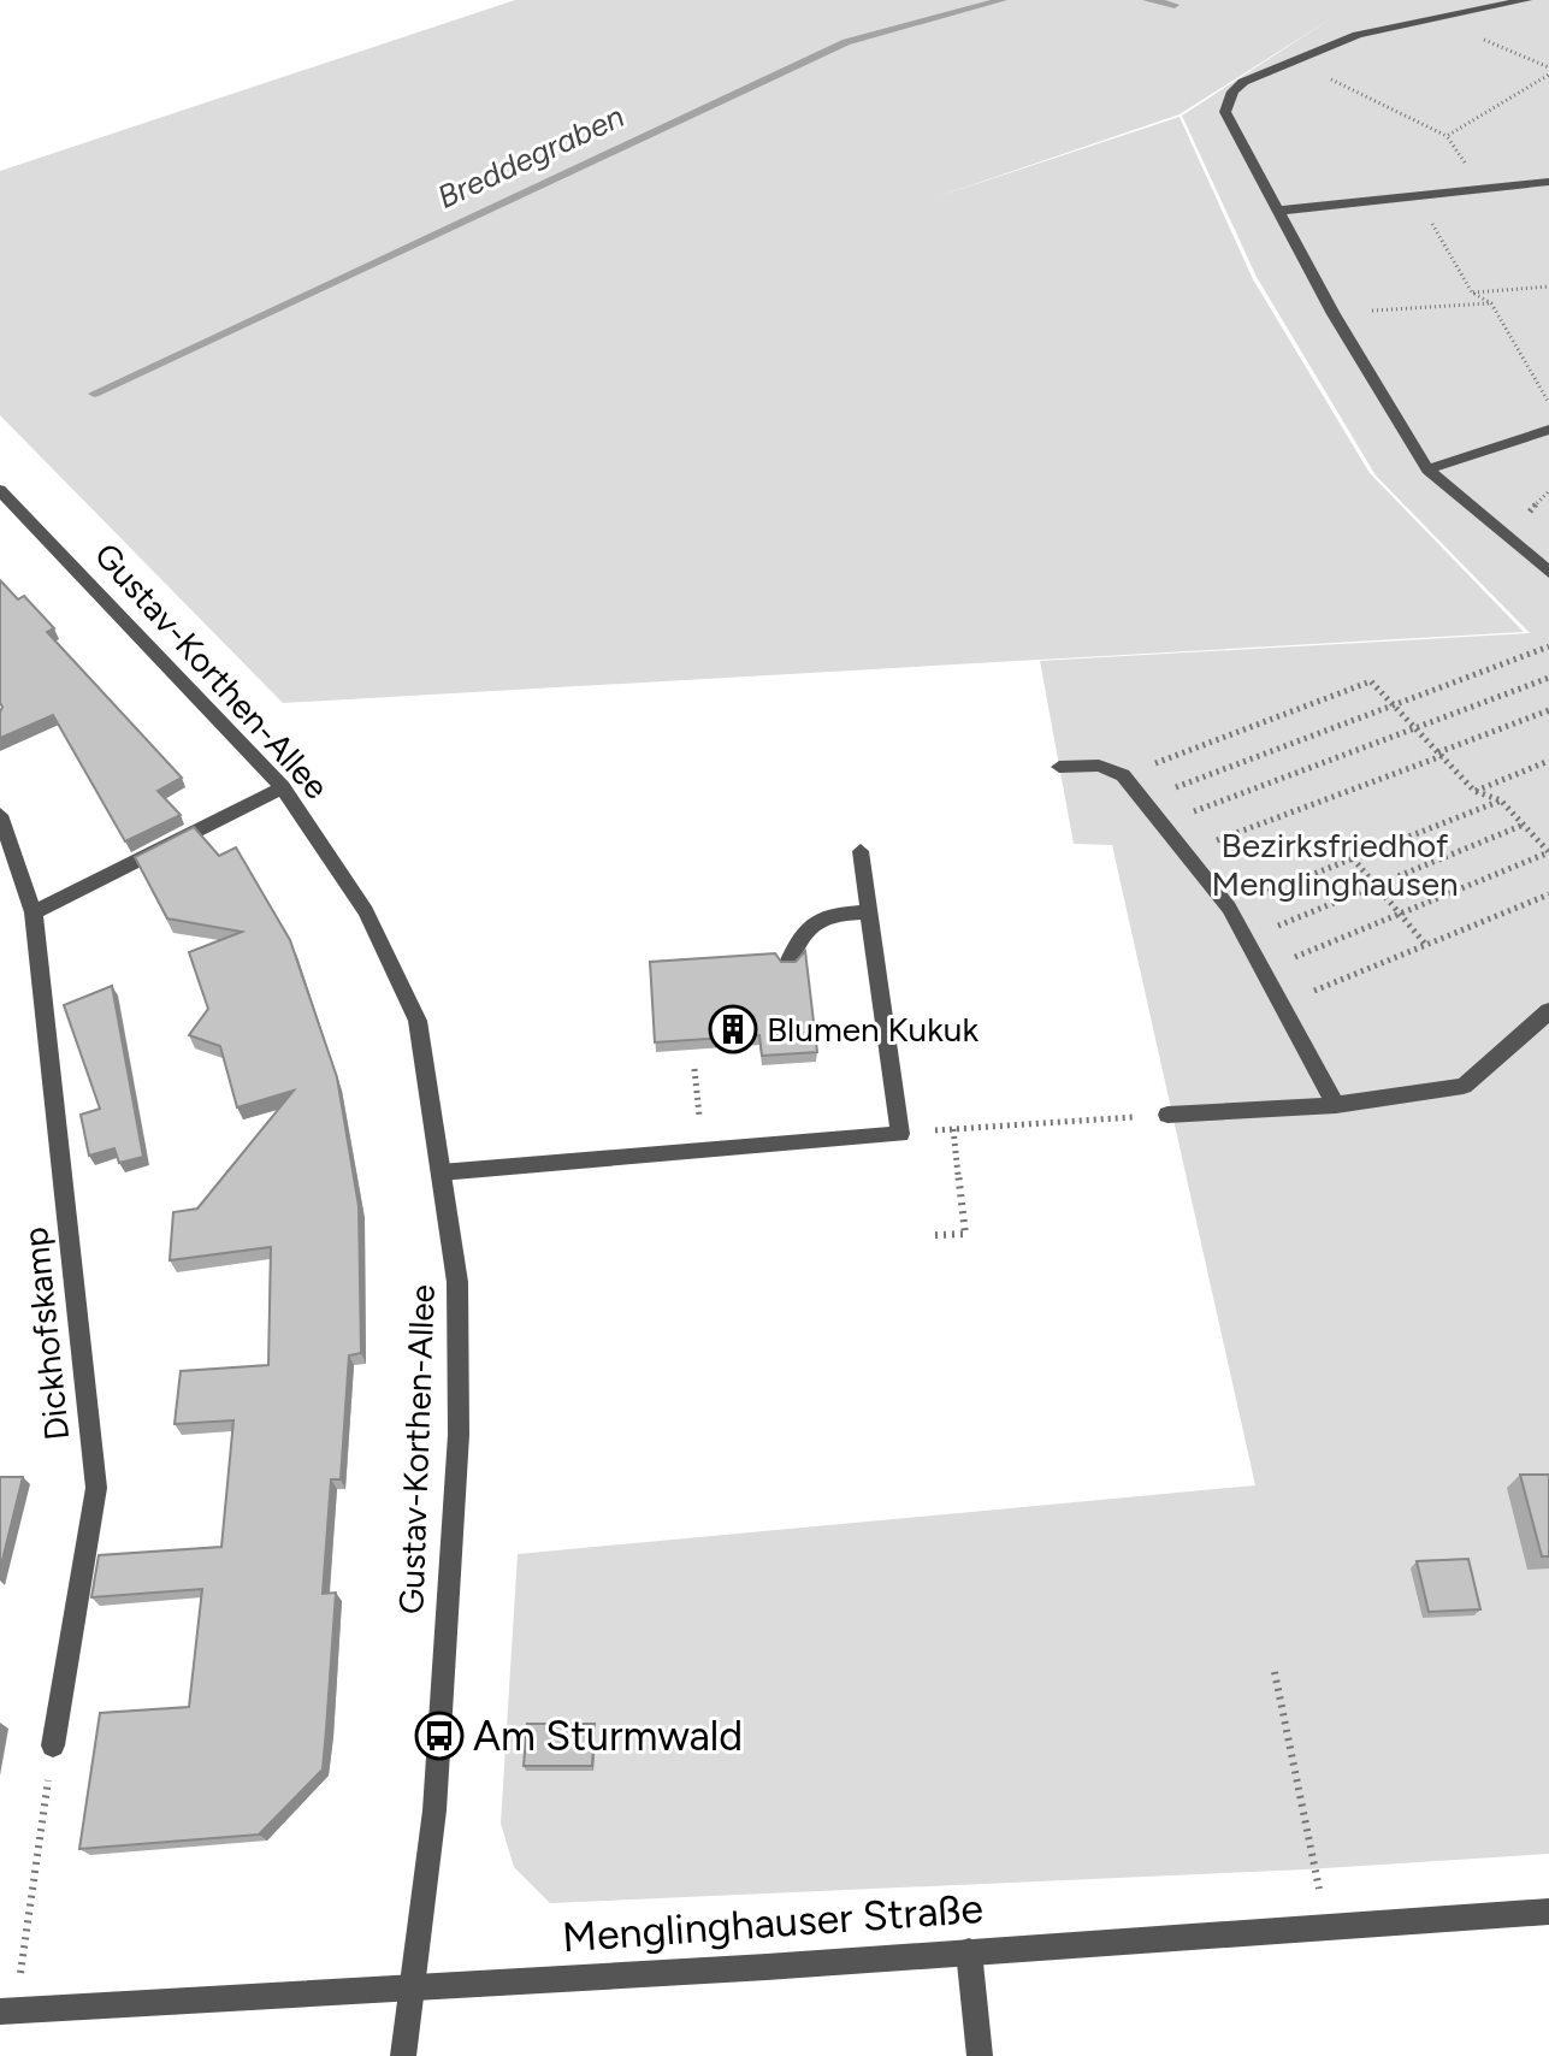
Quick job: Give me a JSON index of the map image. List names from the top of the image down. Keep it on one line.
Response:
{"streets":{"street":["Gustav-Korthen-Allee","Dickhofskamp","Menglinghauser Straße"]},"crossings":[["Gustav-Korthen-Allee","Menglinghauser Straße"]],"water":["Breddegraben"],"parks":["Bezirksfriedhof Menglinghausen"],"places":{"building":["Blumen Kukuk"],"bus stop":["Am Sturmwald"]}}
